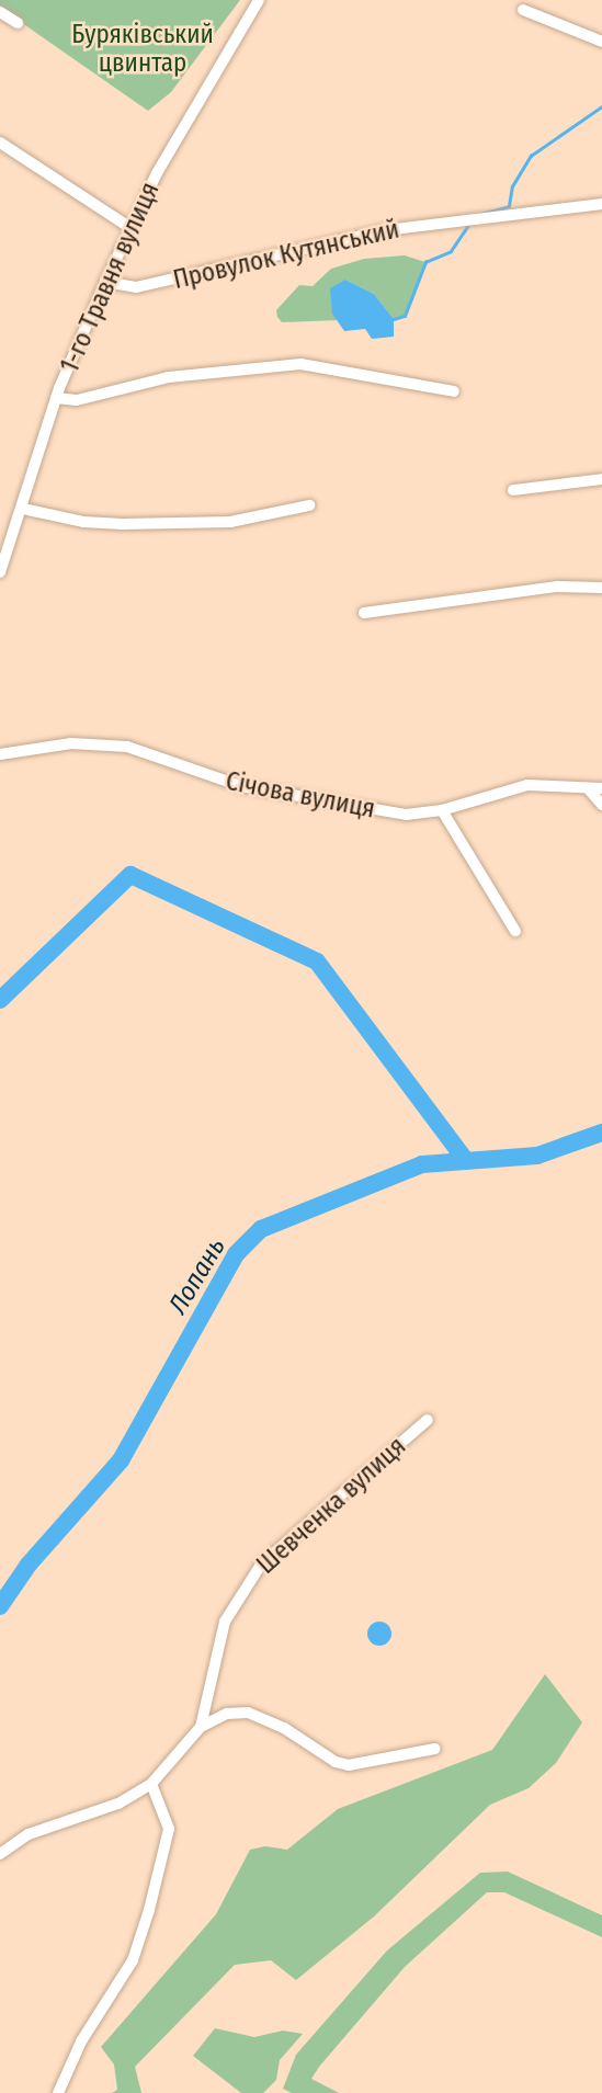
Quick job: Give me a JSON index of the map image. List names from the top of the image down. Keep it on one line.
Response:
{"streets":{"street":["Провулок Кутянський","1-го Травня вулиця","Січова вулиця","Шевченка вулиця"]},"crossings":[["Провулок Кутянський","1-го Травня вулиця"]],"water":["Лопань"],"parks":["Буряківський цвинтар"]}
